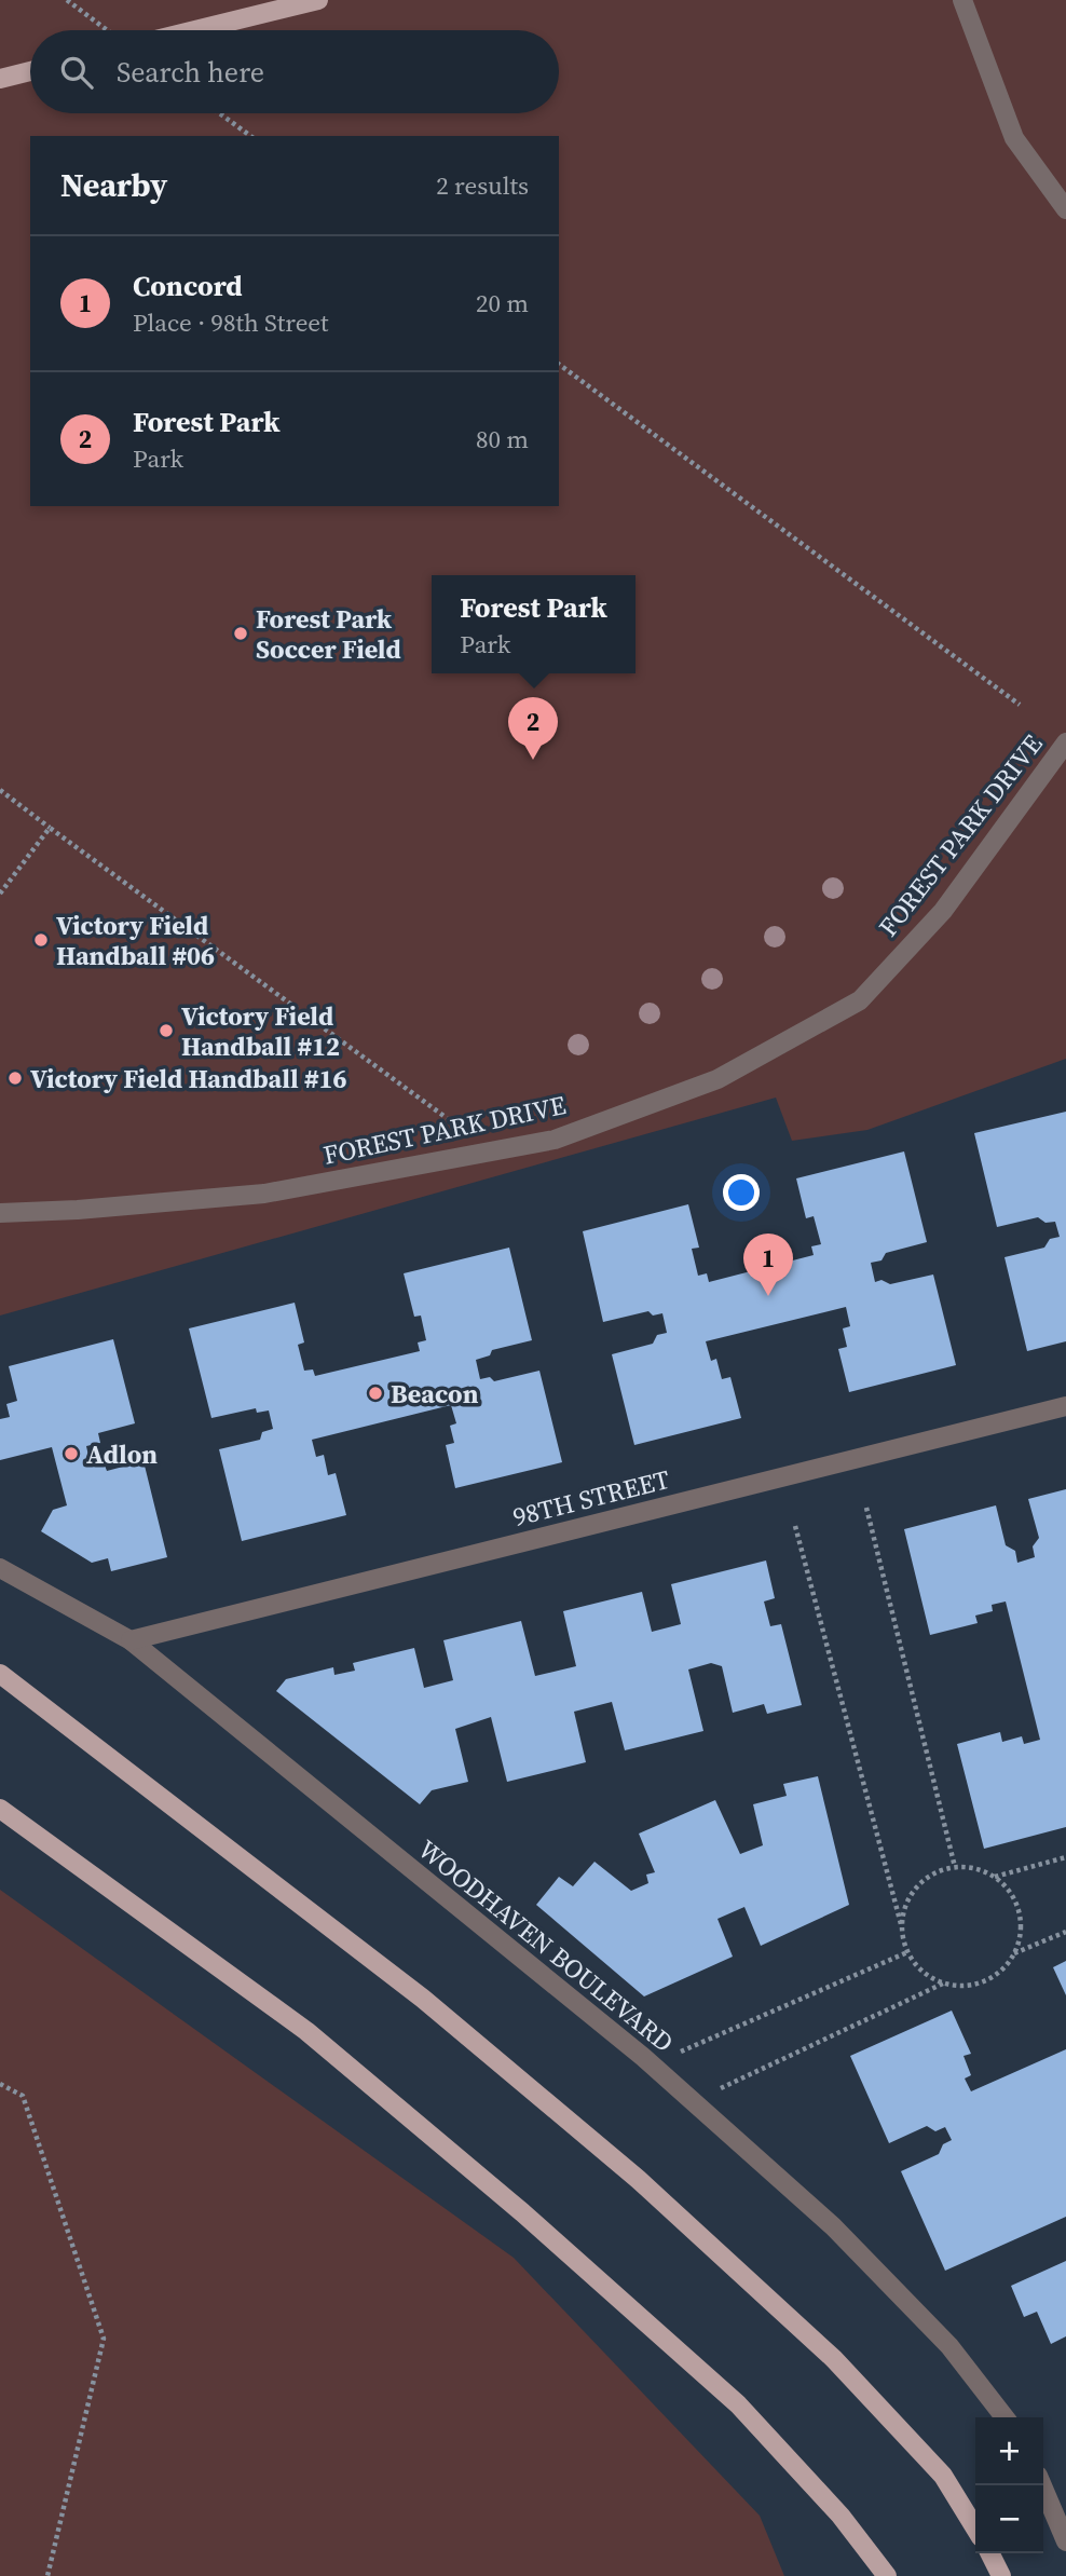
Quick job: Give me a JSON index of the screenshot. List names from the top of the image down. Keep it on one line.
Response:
{"streets":{"street":["FOREST PARK DRIVE","98TH STREET","WOODHAVEN BOULEVARD"]},"crossings":[["98TH STREET","WOODHAVEN BOULEVARD"]],"places":["Forest Park Soccer Field","Victory Field Handball #06","Victory Field Handball #12","Victory Field Handball #16","Beacon","Adlon"],"page":{"search":"Search here","heading":["Nearby","2 results"],"list":[{"mark":"1","name":"Concord","note":"Place · 98th Street","value":"20 m"},{"mark":"2","name":"Forest Park","note":"Park","value":"80 m"}],"popup":["Forest Park","Park"],"pins":["2","1"],"map_buttons":["+","−"]}}
